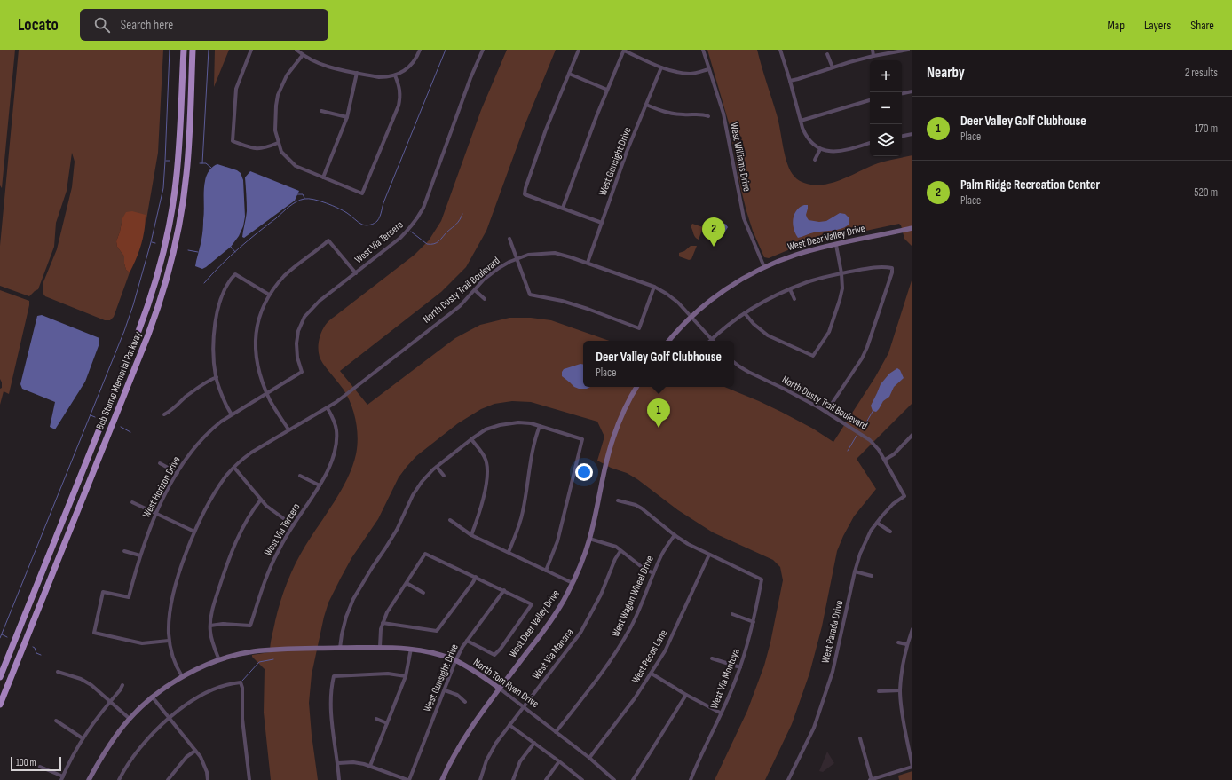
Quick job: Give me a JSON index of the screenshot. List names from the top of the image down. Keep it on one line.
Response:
{"streets":{"highway":["Bob Stump Memorial Parkway"],"street":["West Williams Drive","West Gunsight Drive","West Deer Valley Drive","West Via Tercero","North Dusty Trail Boulevard","West Horizon Drive","West Wagon Wheel Drive","West Parada Drive","West Via Manana","West Pecos Lane","West Via Montoya","North Tom Ryan Drive"]},"crossings":[["West Williams Drive","West Deer Valley Drive"],["West Gunsight Drive","North Dusty Trail Boulevard"],["West Gunsight Drive","North Tom Ryan Drive"],["West Deer Valley Drive","North Dusty Trail Boulevard"],["West Deer Valley Drive","North Tom Ryan Drive"],["West Via Tercero","North Dusty Trail Boulevard"],["West Via Tercero","West Horizon Drive"],["North Dusty Trail Boulevard","West Horizon Drive"],["North Dusty Trail Boulevard","West Parada Drive"],["North Dusty Trail Boulevard","North Tom Ryan Drive"],["West Wagon Wheel Drive","North Tom Ryan Drive"],["West Via Manana","North Tom Ryan Drive"],["West Pecos Lane","West Via Montoya"],["West Pecos Lane","North Tom Ryan Drive"]],"scale_bar":"100 m","page":{"header":"Locato","search":"Search here","nav":["Map","Layers","Share"],"heading":["Nearby","2 results"],"map_buttons":["+","−"],"list":[{"mark":"1","name":"Deer Valley Golf Clubhouse","note":"Place","value":"170 m"},{"mark":"2","name":"Palm Ridge Recreation Center","note":"Place","value":"520 m"}],"pins":["2","1"],"popup":["Deer Valley Golf Clubhouse","Place"],"scale":"100 m"}}
